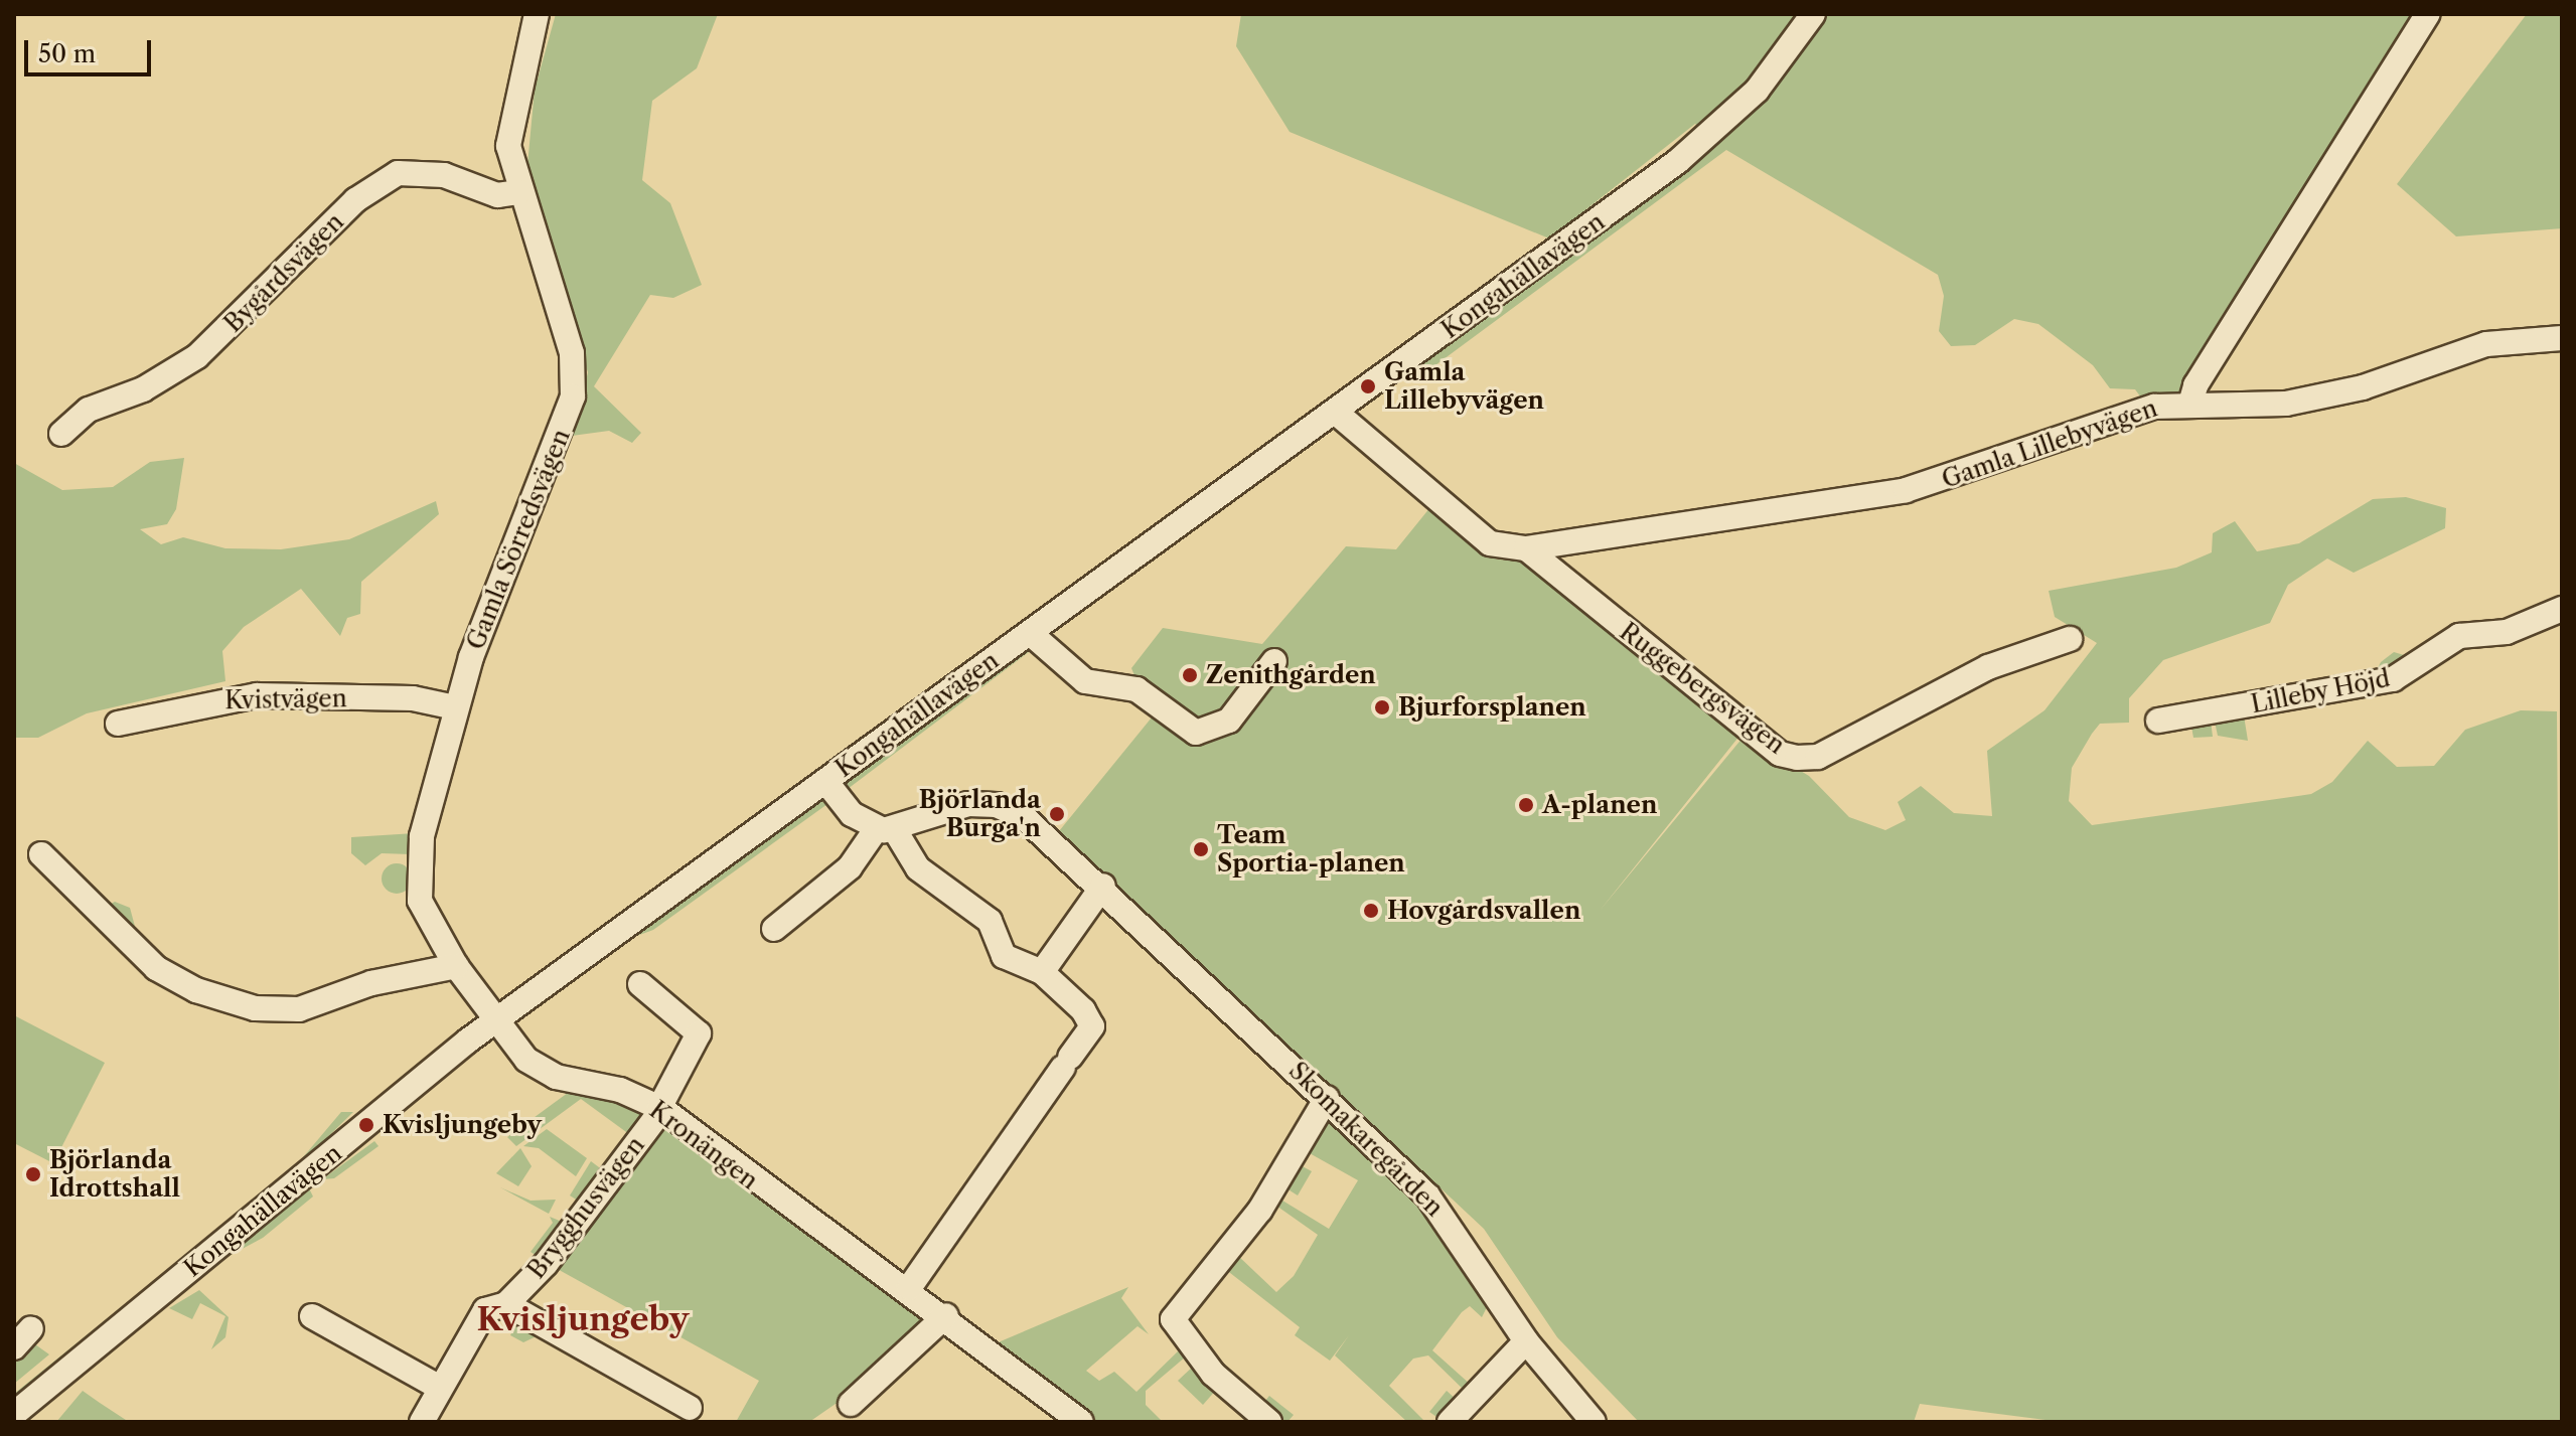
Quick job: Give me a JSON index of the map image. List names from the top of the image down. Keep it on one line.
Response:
{"streets":{"street":["Bygårdsvägen","Kongahällavägen","Gamla Lillebyvägen","Gamla Sörredsvägen","Ruggebergsvägen","Lilleby Höjd","Kvistvägen","Skomakaregården","Kronängen","Brygghusvägen"]},"crossings":[["Bygårdsvägen","Gamla Sörredsvägen"],["Kongahällavägen","Gamla Lillebyvägen"],["Kongahällavägen","Gamla Sörredsvägen"],["Kongahällavägen","Kronängen"],["Gamla Lillebyvägen","Ruggebergsvägen"],["Gamla Sörredsvägen","Kvistvägen"],["Gamla Sörredsvägen","Kronängen"],["Kronängen","Brygghusvägen"]],"districts":["Kvisljungeby"],"places":["Gamla Lillebyvägen","Zenithgården","Bjurforsplanen","A-planen","Björlanda Burga'n","Team Sportia-planen","Hovgårdsvallen","Kvisljungeby","Björlanda Idrottshall"],"scale_bar":"50 m"}
